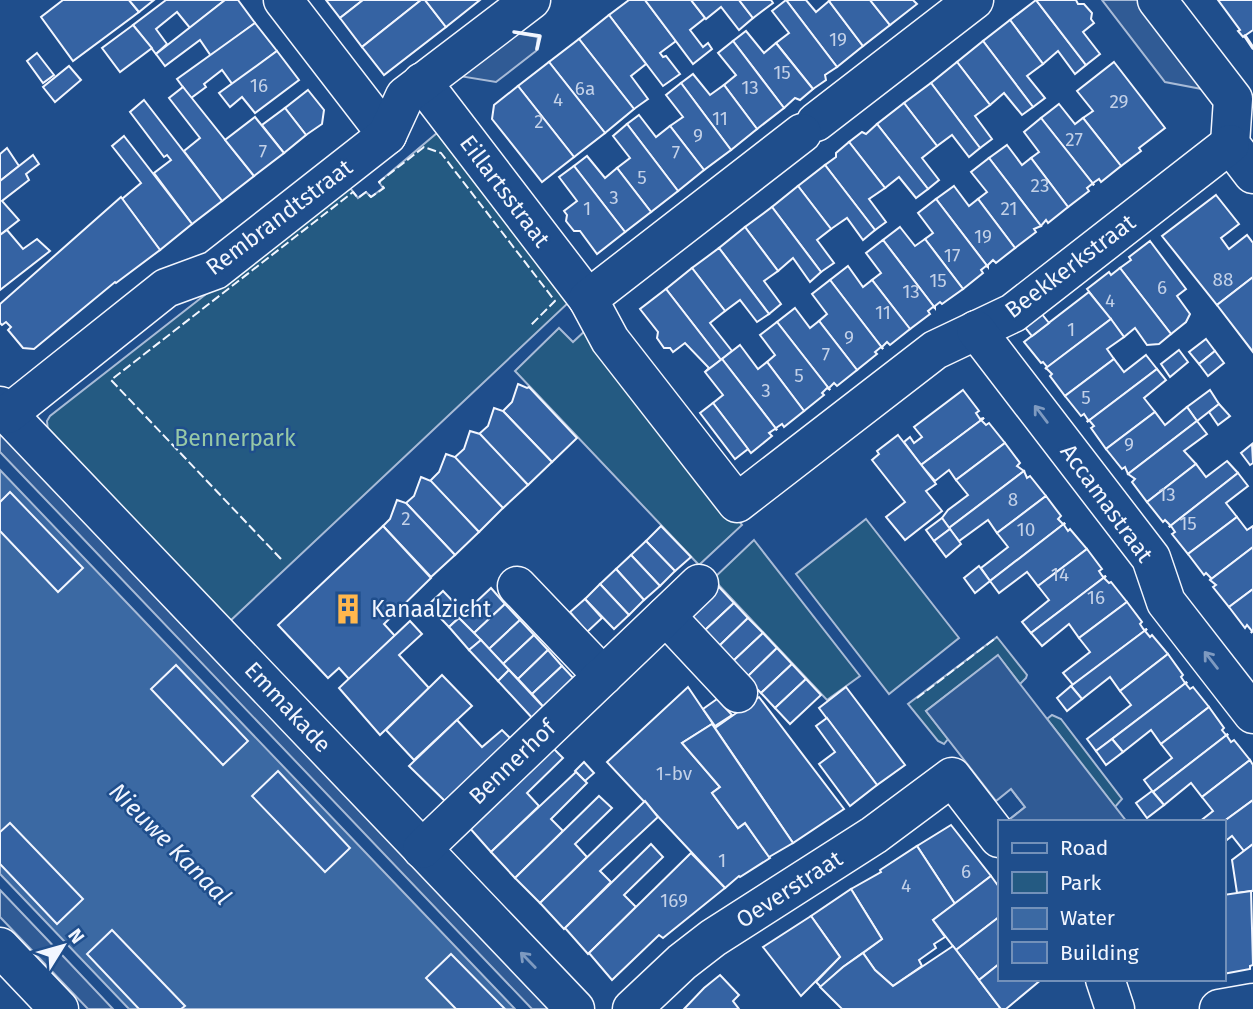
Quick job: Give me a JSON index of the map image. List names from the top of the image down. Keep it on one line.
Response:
{"streets":{"street":["Eillartsstraat","Rembrandtstraat","Beekkerkstraat","Accamastraat","Emmakade","Bennerhof","Oeverstraat"]},"crossings":[["Eillartsstraat","Rembrandtstraat"],["Eillartsstraat","Beekkerkstraat"],["Rembrandtstraat","Emmakade"],["Beekkerkstraat","Accamastraat"],["Emmakade","Bennerhof"]],"one_way":["Accamastraat"],"water":["Nieuwe Kanaal"],"parks":["Bennerpark"],"places":{"building":["Kanaalzicht"]},"house_numbers":["19","15","16","13","6a","4","29","11","2","9","27","7","7","5","23","3","1","21","19","17","88","15","6","13","4","11","1","9","7","5","3","5","9","13","8","2","15","10","14","16","1-bv","1","6","4","169"],"legend":["Road","Park","Water","Building"],"north":"top right"}
